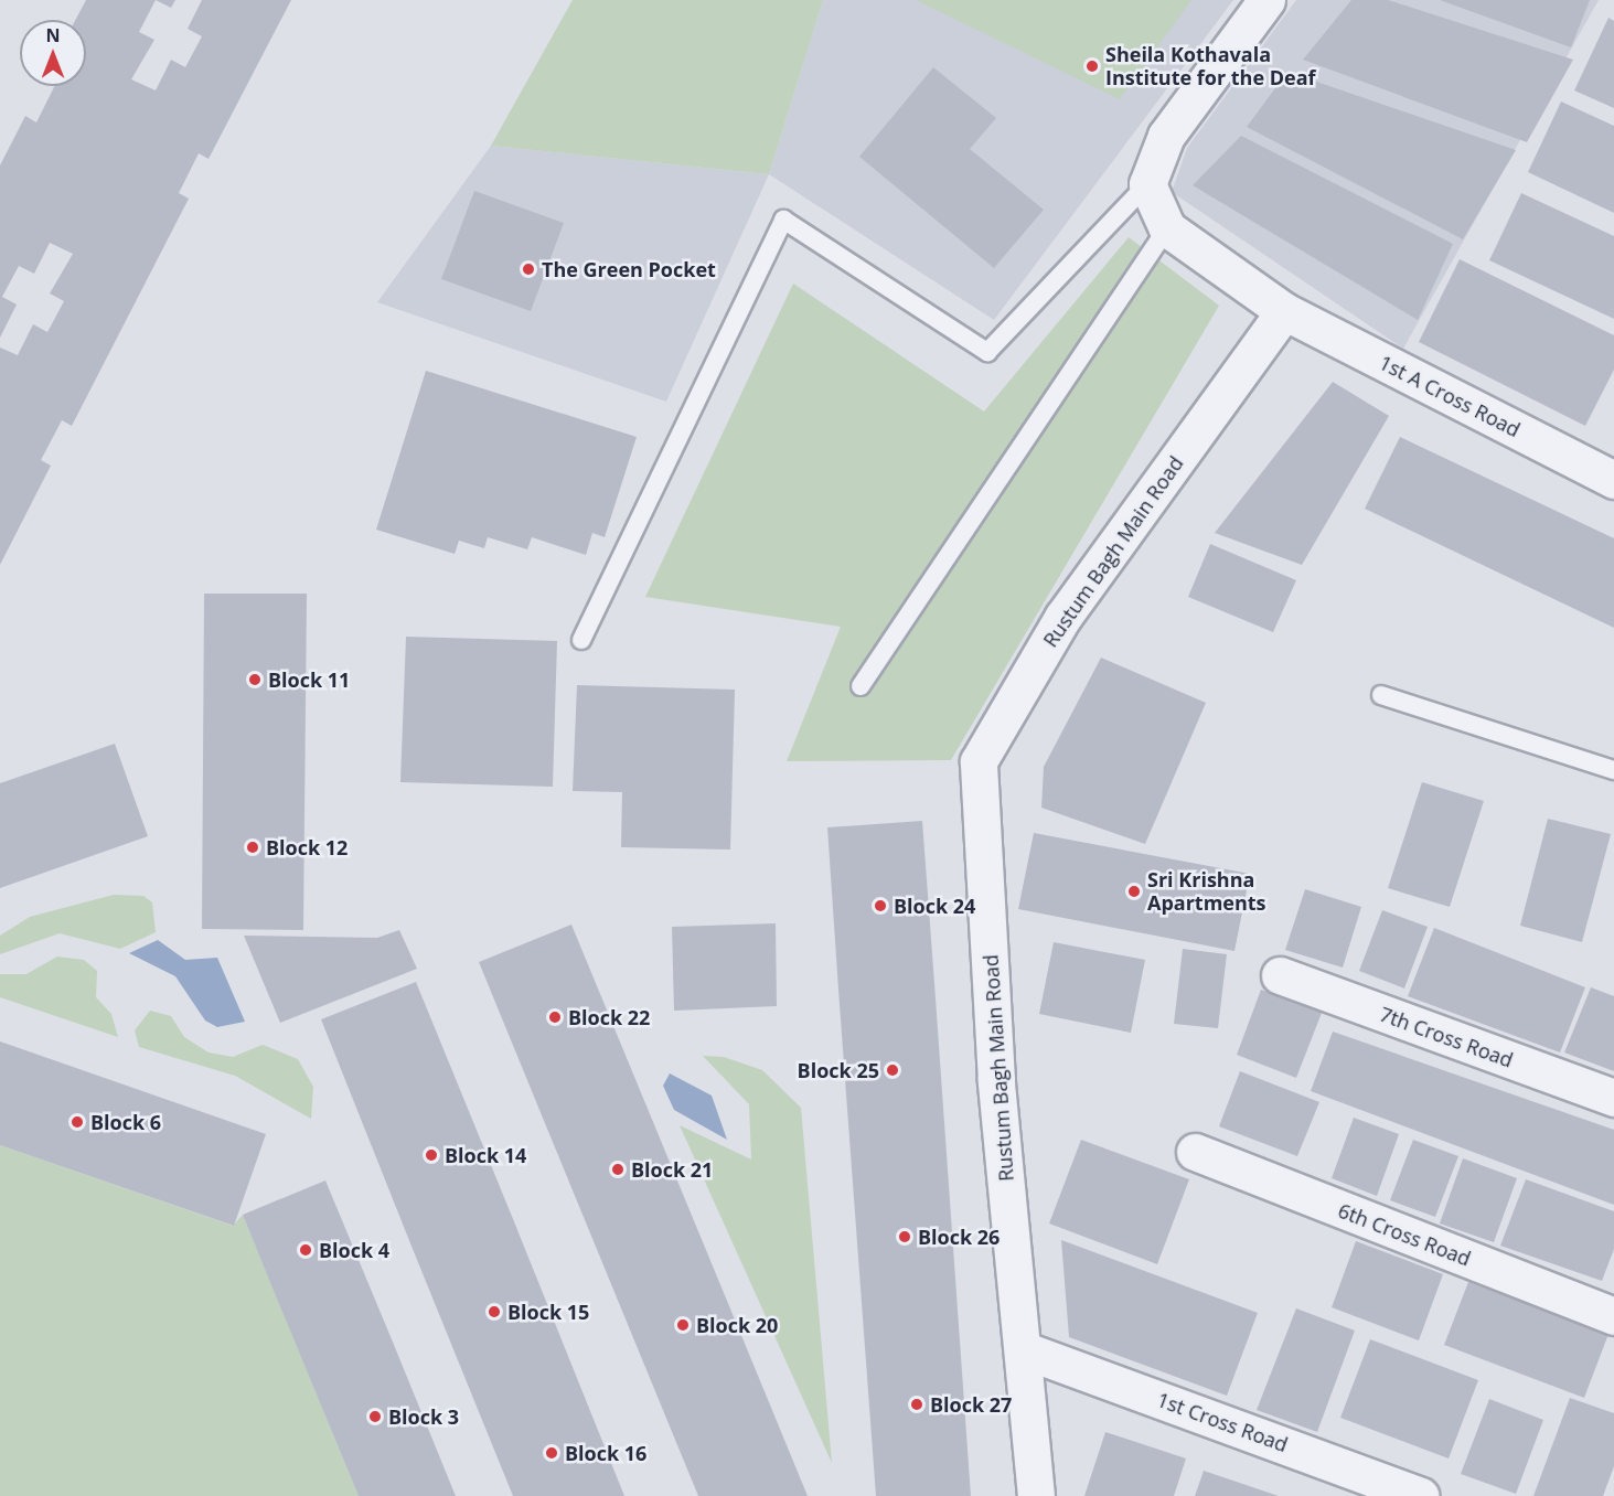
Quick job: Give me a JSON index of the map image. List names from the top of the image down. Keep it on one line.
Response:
{"streets":{"street":["1st A Cross Road","Rustum Bagh Main Road","7th Cross Road","6th Cross Road","1st Cross Road"]},"crossings":[["1st A Cross Road","Rustum Bagh Main Road"],["Rustum Bagh Main Road","1st Cross Road"]],"places":["Sheila Kothavala Institute for the Deaf","The Green Pocket","Block 11","Block 12","Sri Krishna Apartments","Block 24","Block 22","Block 25","Block 6","Block 14","Block 21","Block 26","Block 4","Block 15","Block 20","Block 27","Block 3","Block 16"],"north":"top"}
